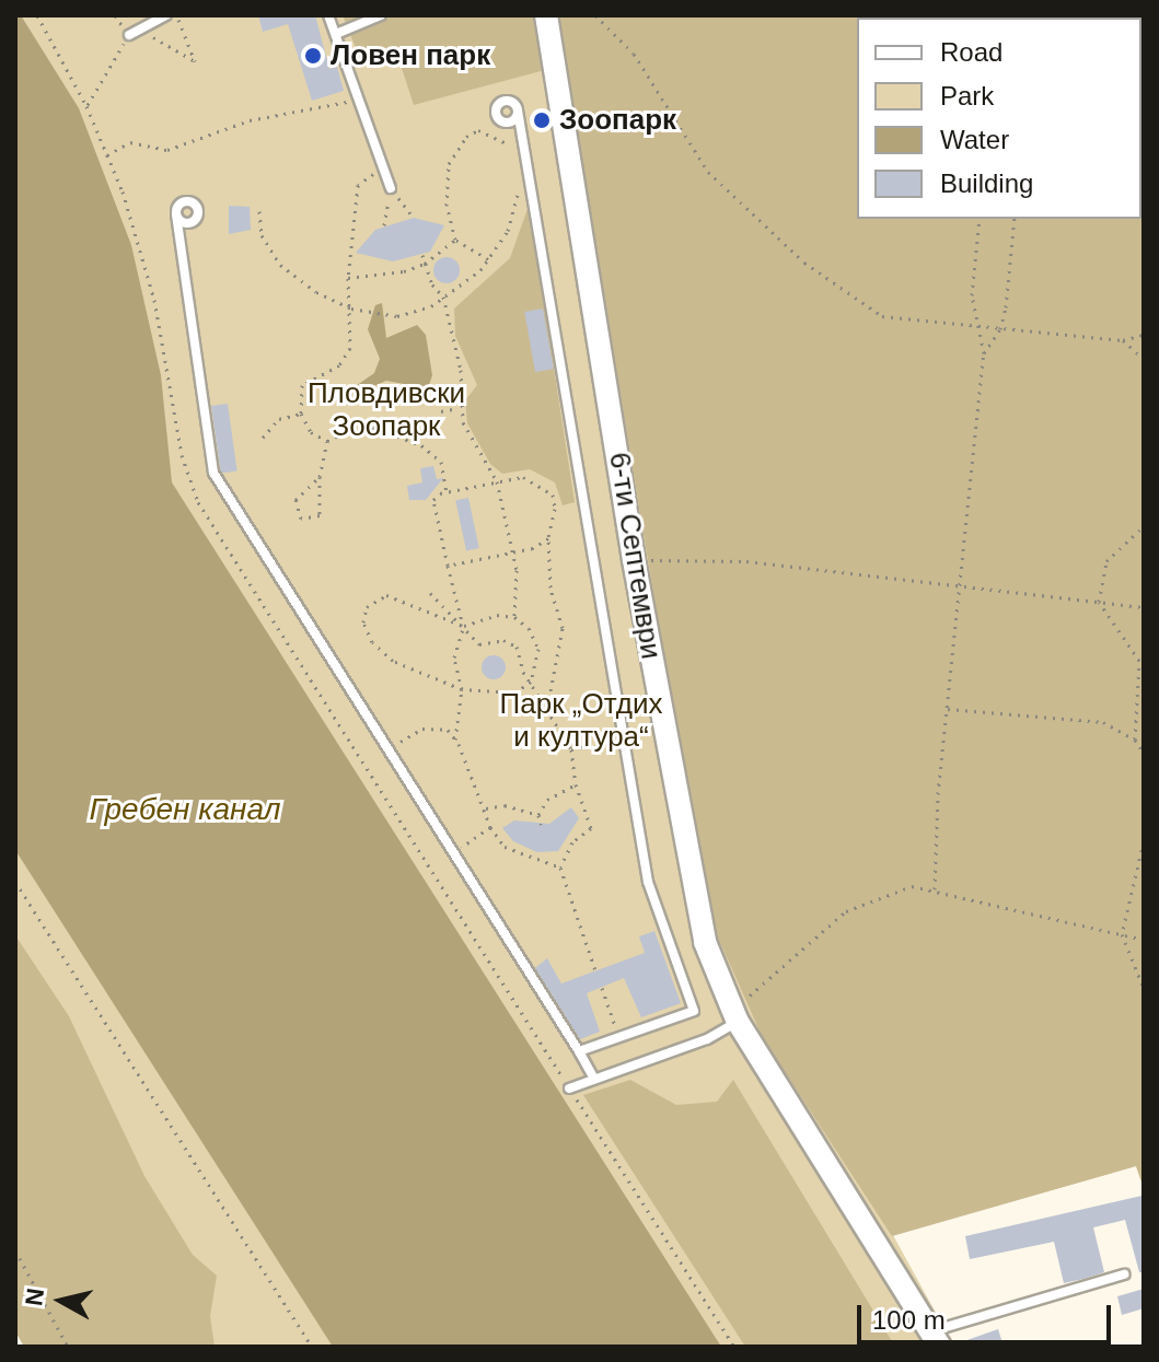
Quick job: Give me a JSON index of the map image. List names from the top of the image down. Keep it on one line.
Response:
{"streets":{"street":["6-ти Септември"]},"water":["Гребен канал"],"parks":["Пловдивски Зоопарк","Парк „Отдих и култура“"],"places":["Ловен парк","Зоопарк"],"legend":["Road","Park","Water","Building"],"scale_bar":"100 m","north":"left"}
